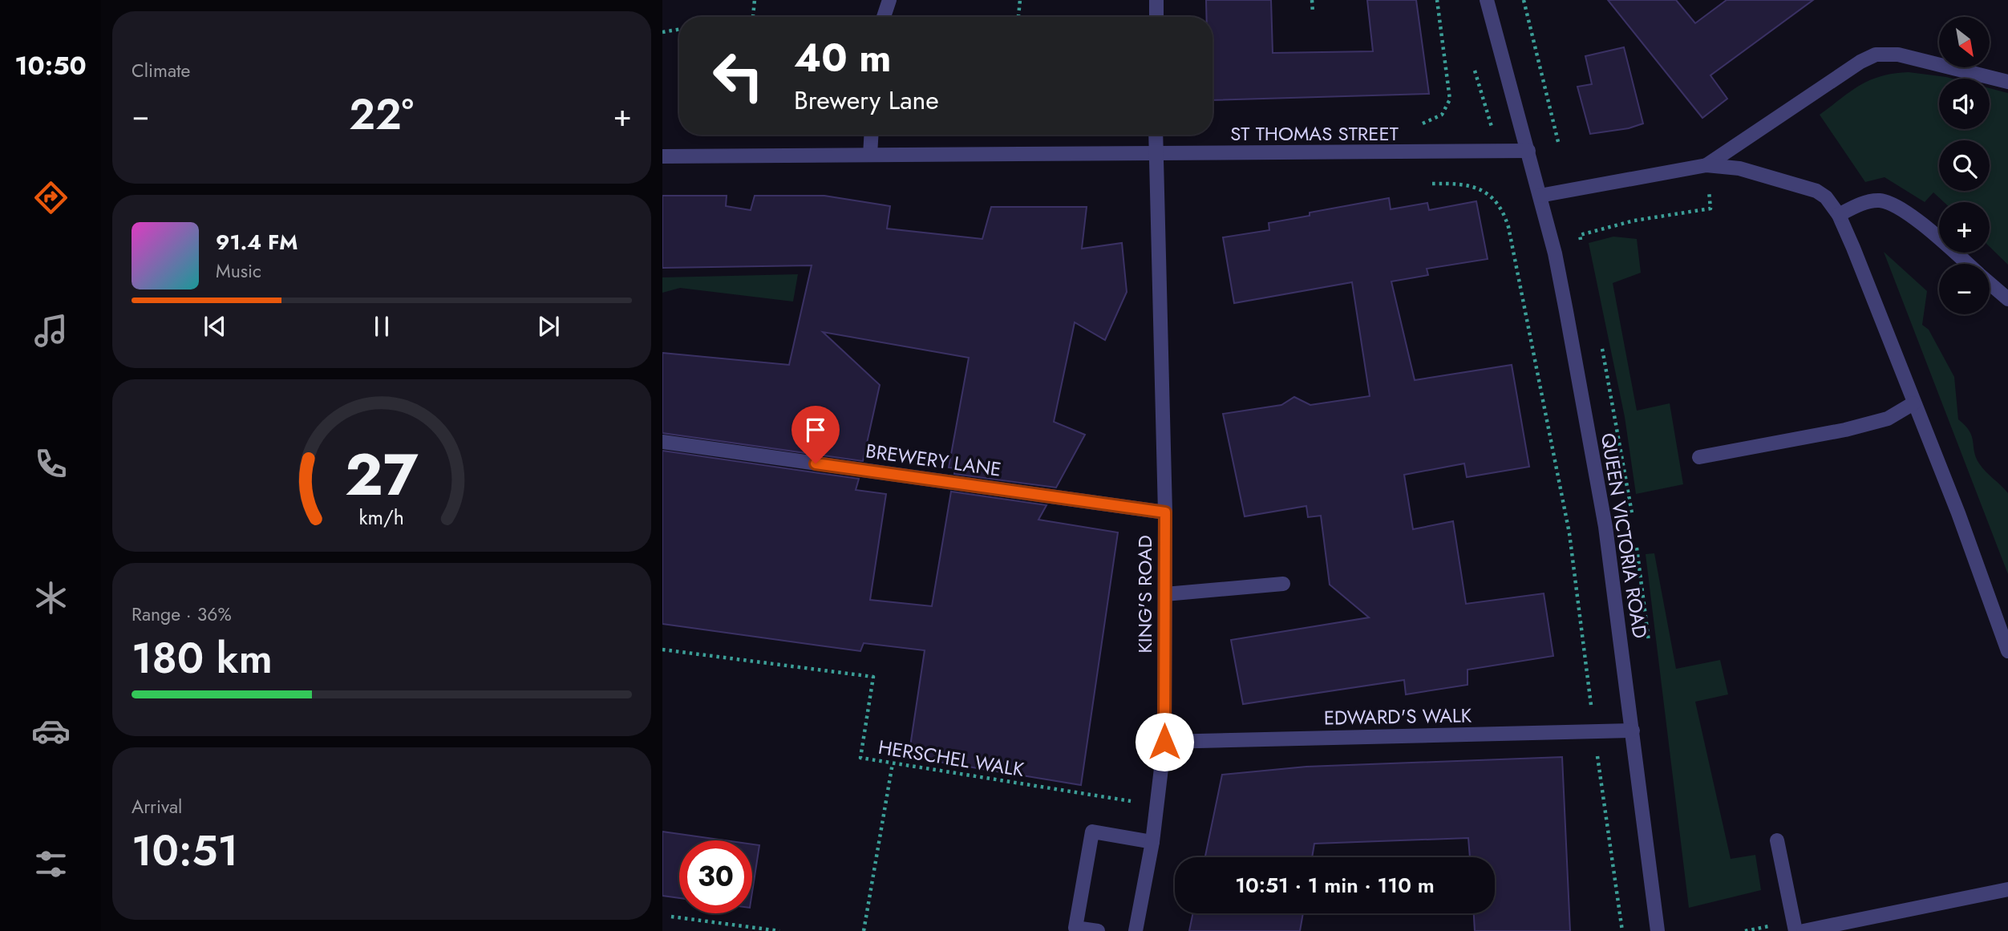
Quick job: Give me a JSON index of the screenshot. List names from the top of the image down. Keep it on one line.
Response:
{"streets":{"street":["ST THOMAS STREET","BREWERY LANE","QUEEN VICTORIA ROAD","KING'S ROAD","EDWARD'S WALK"],"path":["HERSCHEL WALK"]},"crossings":[["ST THOMAS STREET","QUEEN VICTORIA ROAD"],["ST THOMAS STREET","KING'S ROAD"],["BREWERY LANE","KING'S ROAD"],["QUEEN VICTORIA ROAD","EDWARD'S WALK"],["KING'S ROAD","EDWARD'S WALK"],["KING'S ROAD","HERSCHEL WALK"]],"north":"bottom right","page":{"tabs":"10:50","tile":["Climate",["Range · 36%","180 km"],["Arrival","10:51"]],"map_buttons":["+","−"],"turn":["40 m","Brewery Lane"],"heat":["−","22°","+"],"song":["91.4 FM","Music"],"limit":"30","trip":"10:51 · 1 min · 110 m","gauge":["27","km/h"]}}
